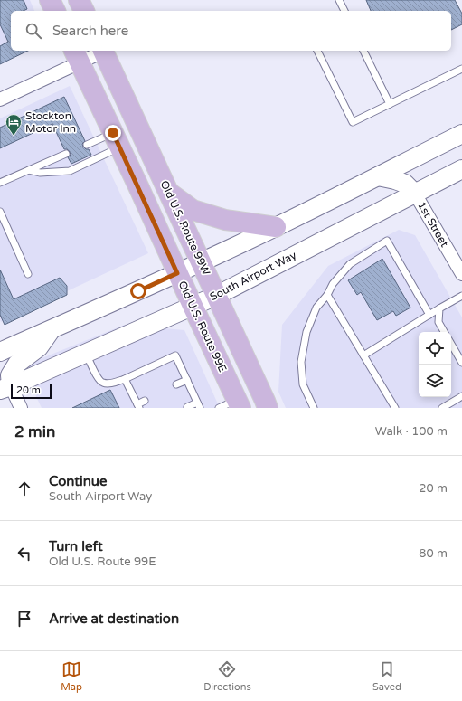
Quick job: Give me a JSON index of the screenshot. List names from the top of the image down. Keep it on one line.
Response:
{"streets":{"main road":["Old U.S. Route 99W","South Airport Way","Old U.S. Route 99E"],"street":["1st Street"]},"crossings":[["1st Street","South Airport Way"],["Old U.S. Route 99W","South Airport Way"],["South Airport Way","Old U.S. Route 99E"]],"places":{"hotel":["Stockton Motor Inn"]},"scale_bar":"20 m","page":{"search":"Search here","scale":"20 m","heading":["2 min","Walk · 100 m"],"list":[["Continue","South Airport Way","20 m"],["Turn left","Old U.S. Route 99E","80 m"],"Arrive at destination"],"nav":["Map","Directions","Saved"]}}
